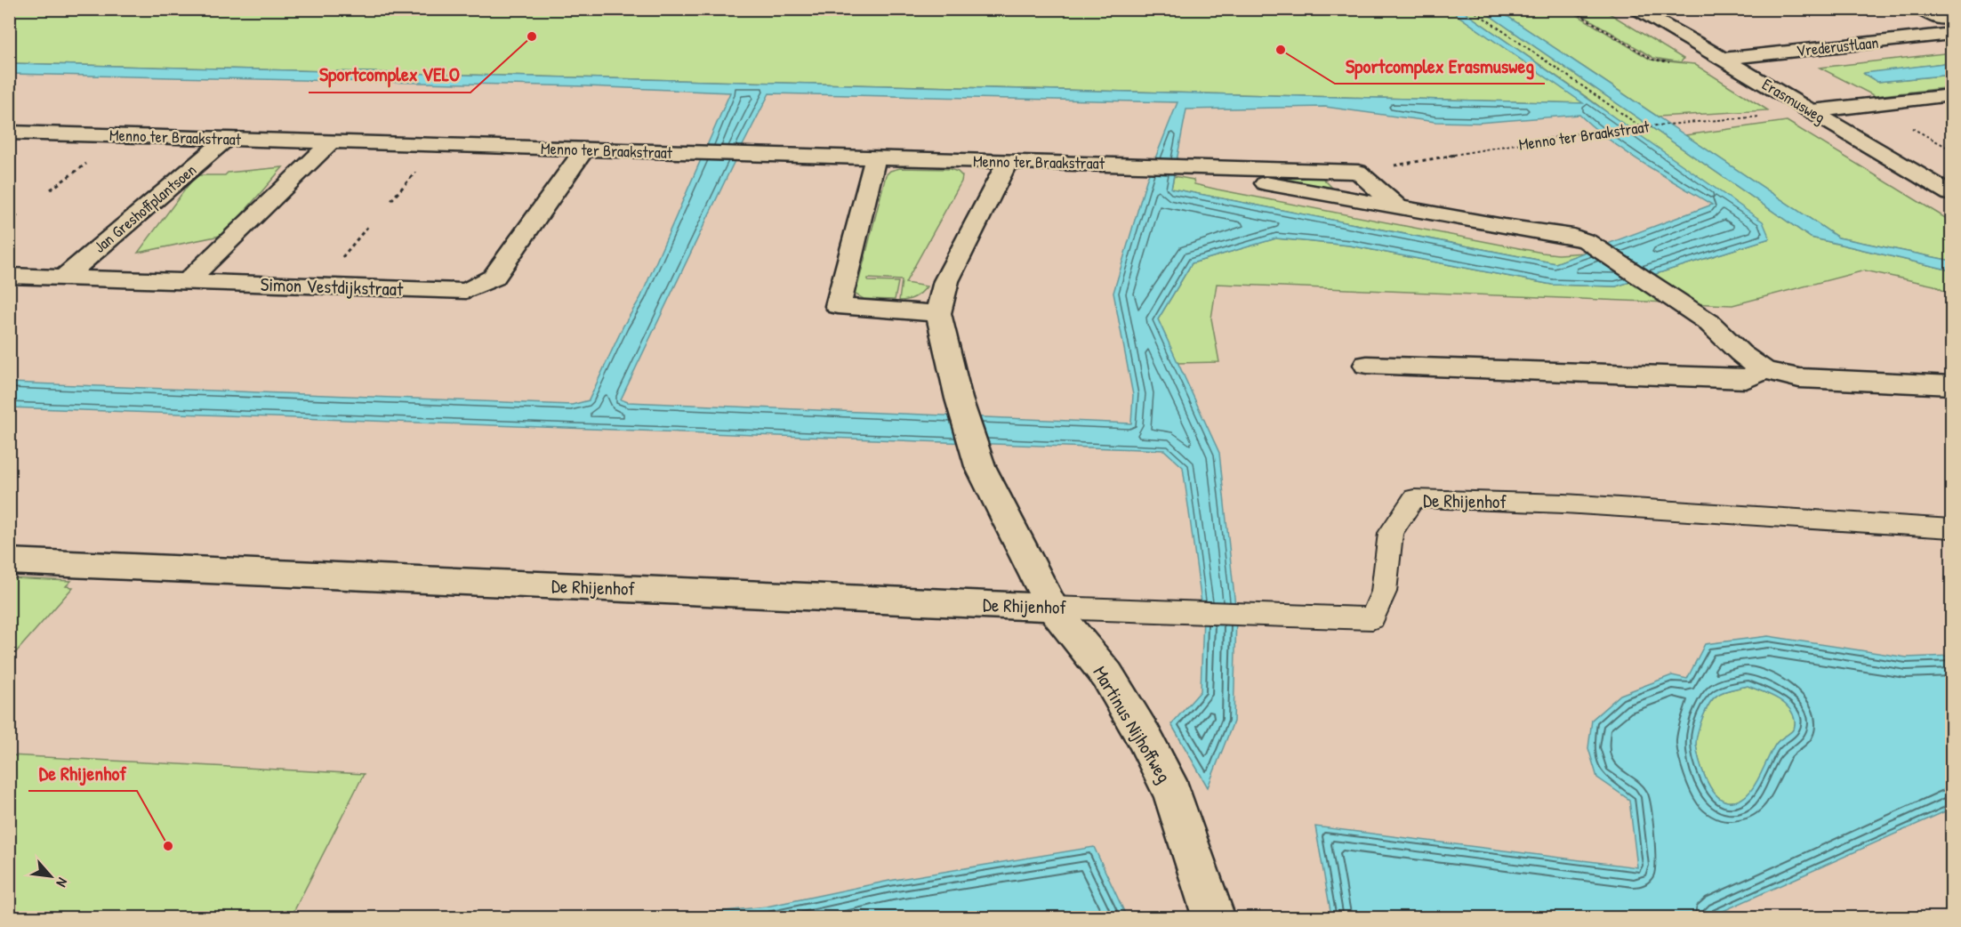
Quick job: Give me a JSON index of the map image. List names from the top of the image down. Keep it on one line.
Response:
{"streets":{"street":["Vrederustlaan","Erasmusweg","Menno ter Braakstraat","Jan Greshoffplantsoen","Simon Vestdijkstraat","De Rhijenhof","Martinus Nijhoffweg"]},"crossings":[["Vrederustlaan","Erasmusweg"],["Erasmusweg","Menno ter Braakstraat"],["Menno ter Braakstraat","Jan Greshoffplantsoen"],["Menno ter Braakstraat","Simon Vestdijkstraat"],["Jan Greshoffplantsoen","Simon Vestdijkstraat"],["De Rhijenhof","Martinus Nijhoffweg"]],"places":["Sportcomplex VELO","Sportcomplex Erasmusweg","De Rhijenhof"],"north":"bottom right"}
